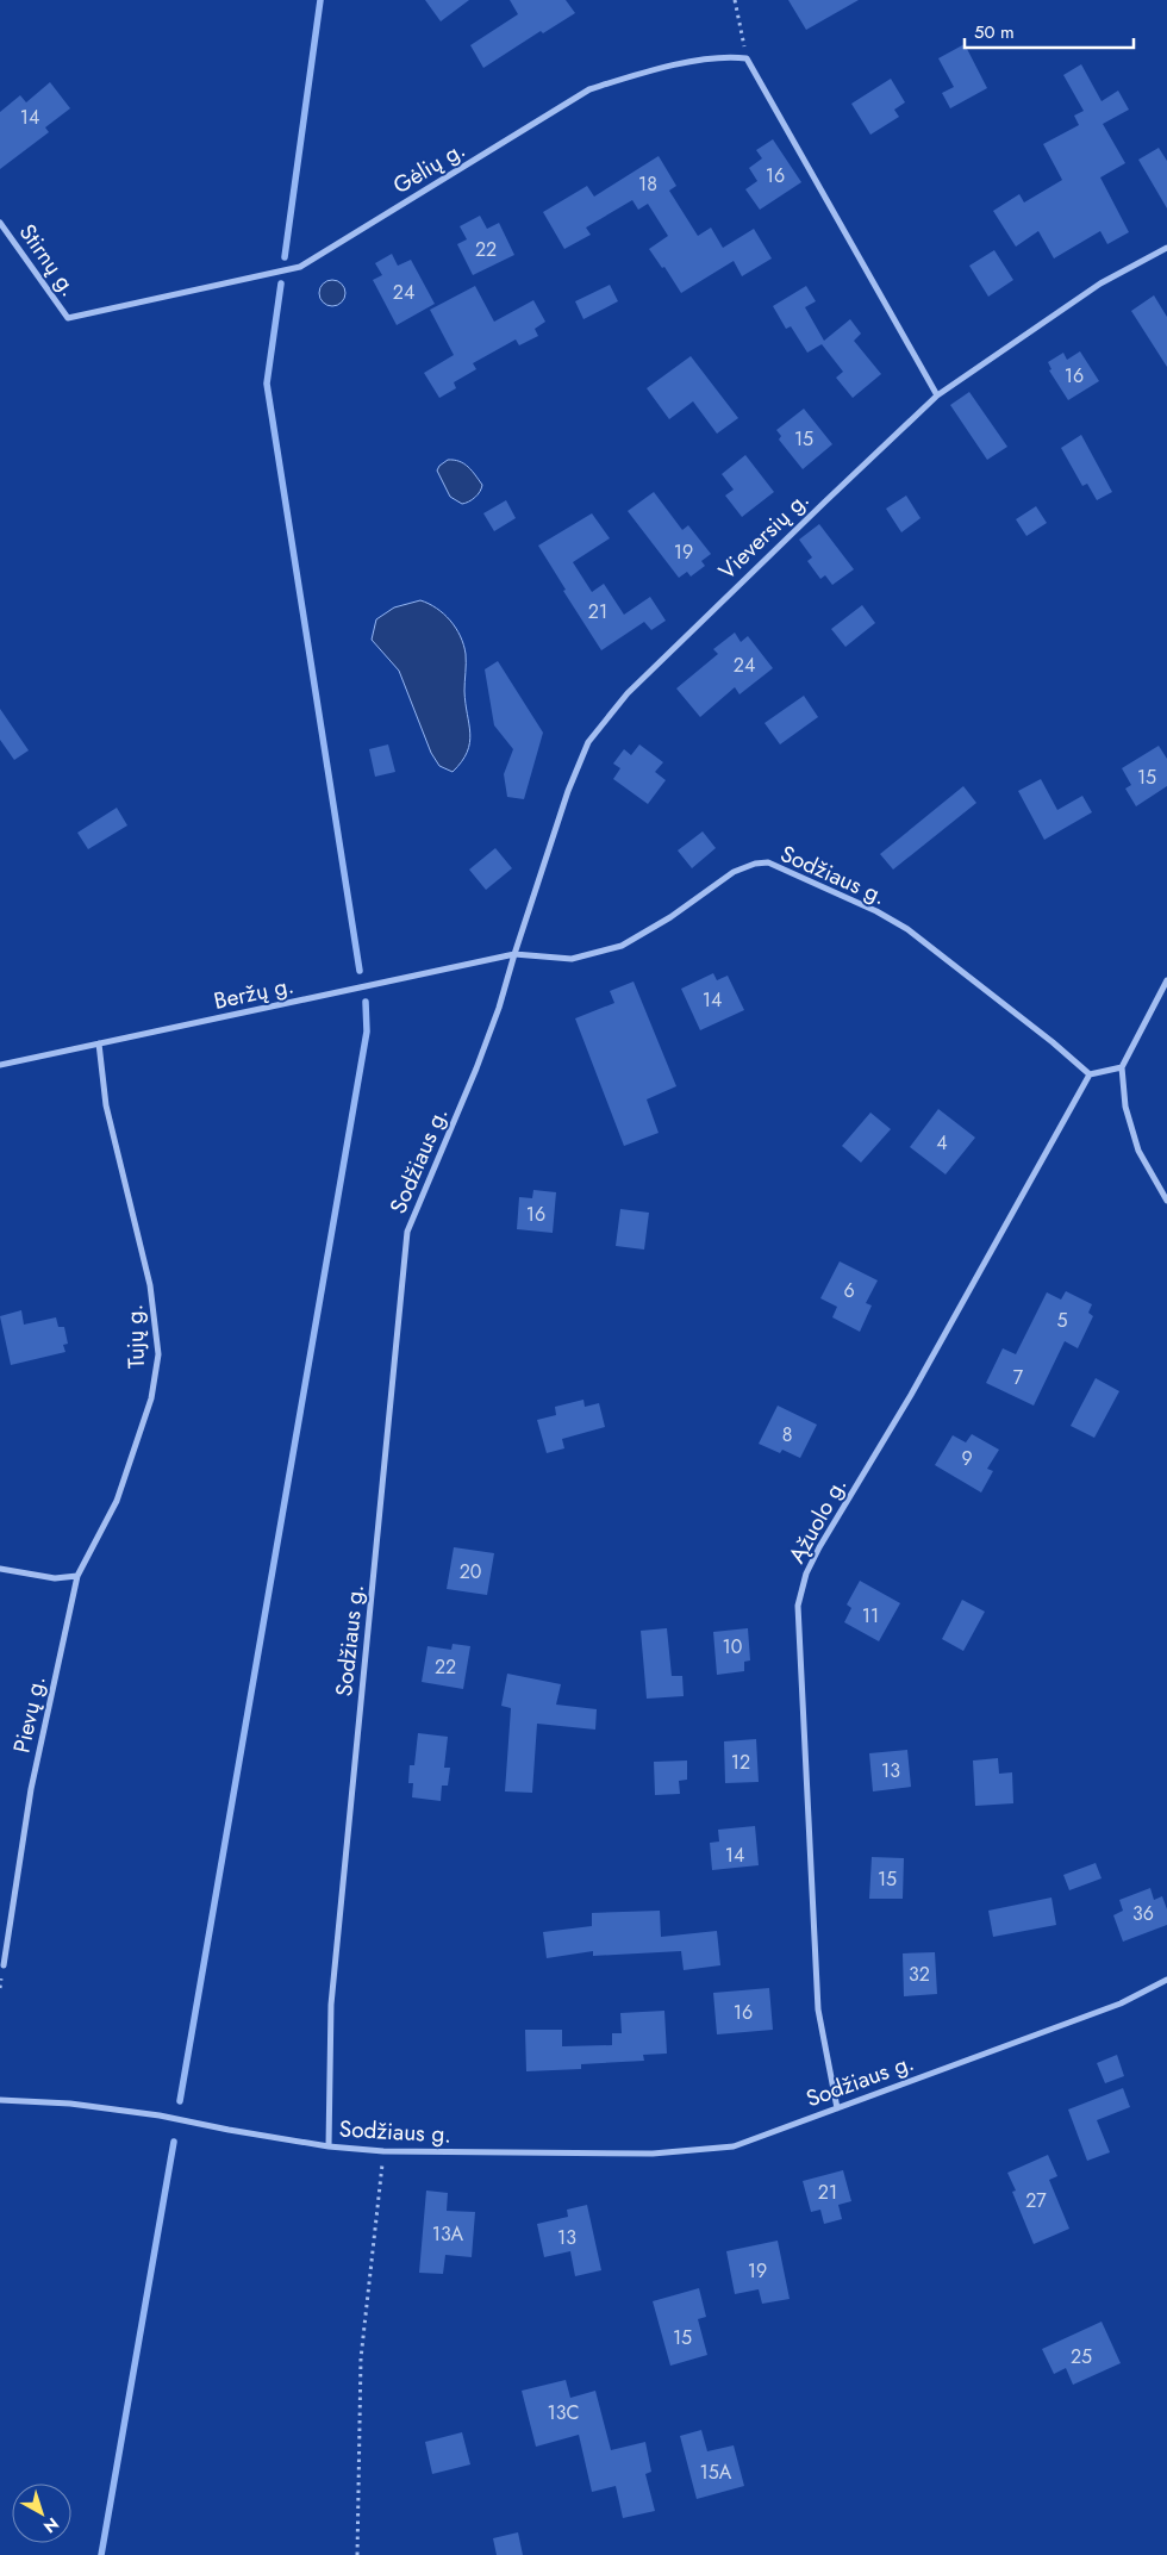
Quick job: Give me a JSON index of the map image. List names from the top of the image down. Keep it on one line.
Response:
{"streets":{"street":["Gėlių g.","Stirnų g.","Vieversių g.","Sodžiaus g.","Beržų g.","Tujų g.","Ąžuolo g.","Pievų g."]},"crossings":[["Gėlių g.","Stirnų g."],["Vieversių g.","Sodžiaus g."],["Vieversių g.","Beržų g."],["Sodžiaus g.","Beržų g."],["Sodžiaus g.","Ąžuolo g."],["Beržų g.","Tujų g."],["Tujų g.","Pievų g."]],"house_numbers":["14","16","18","22","24","16","15","19","21","24","15","14","4","16","6","5","7","8","9","20","11","10","22","12","13","14","15","36","32","16","21","27","13A","13","19","15","25","13C","15A"],"scale_bar":"50 m","north":"bottom right"}
